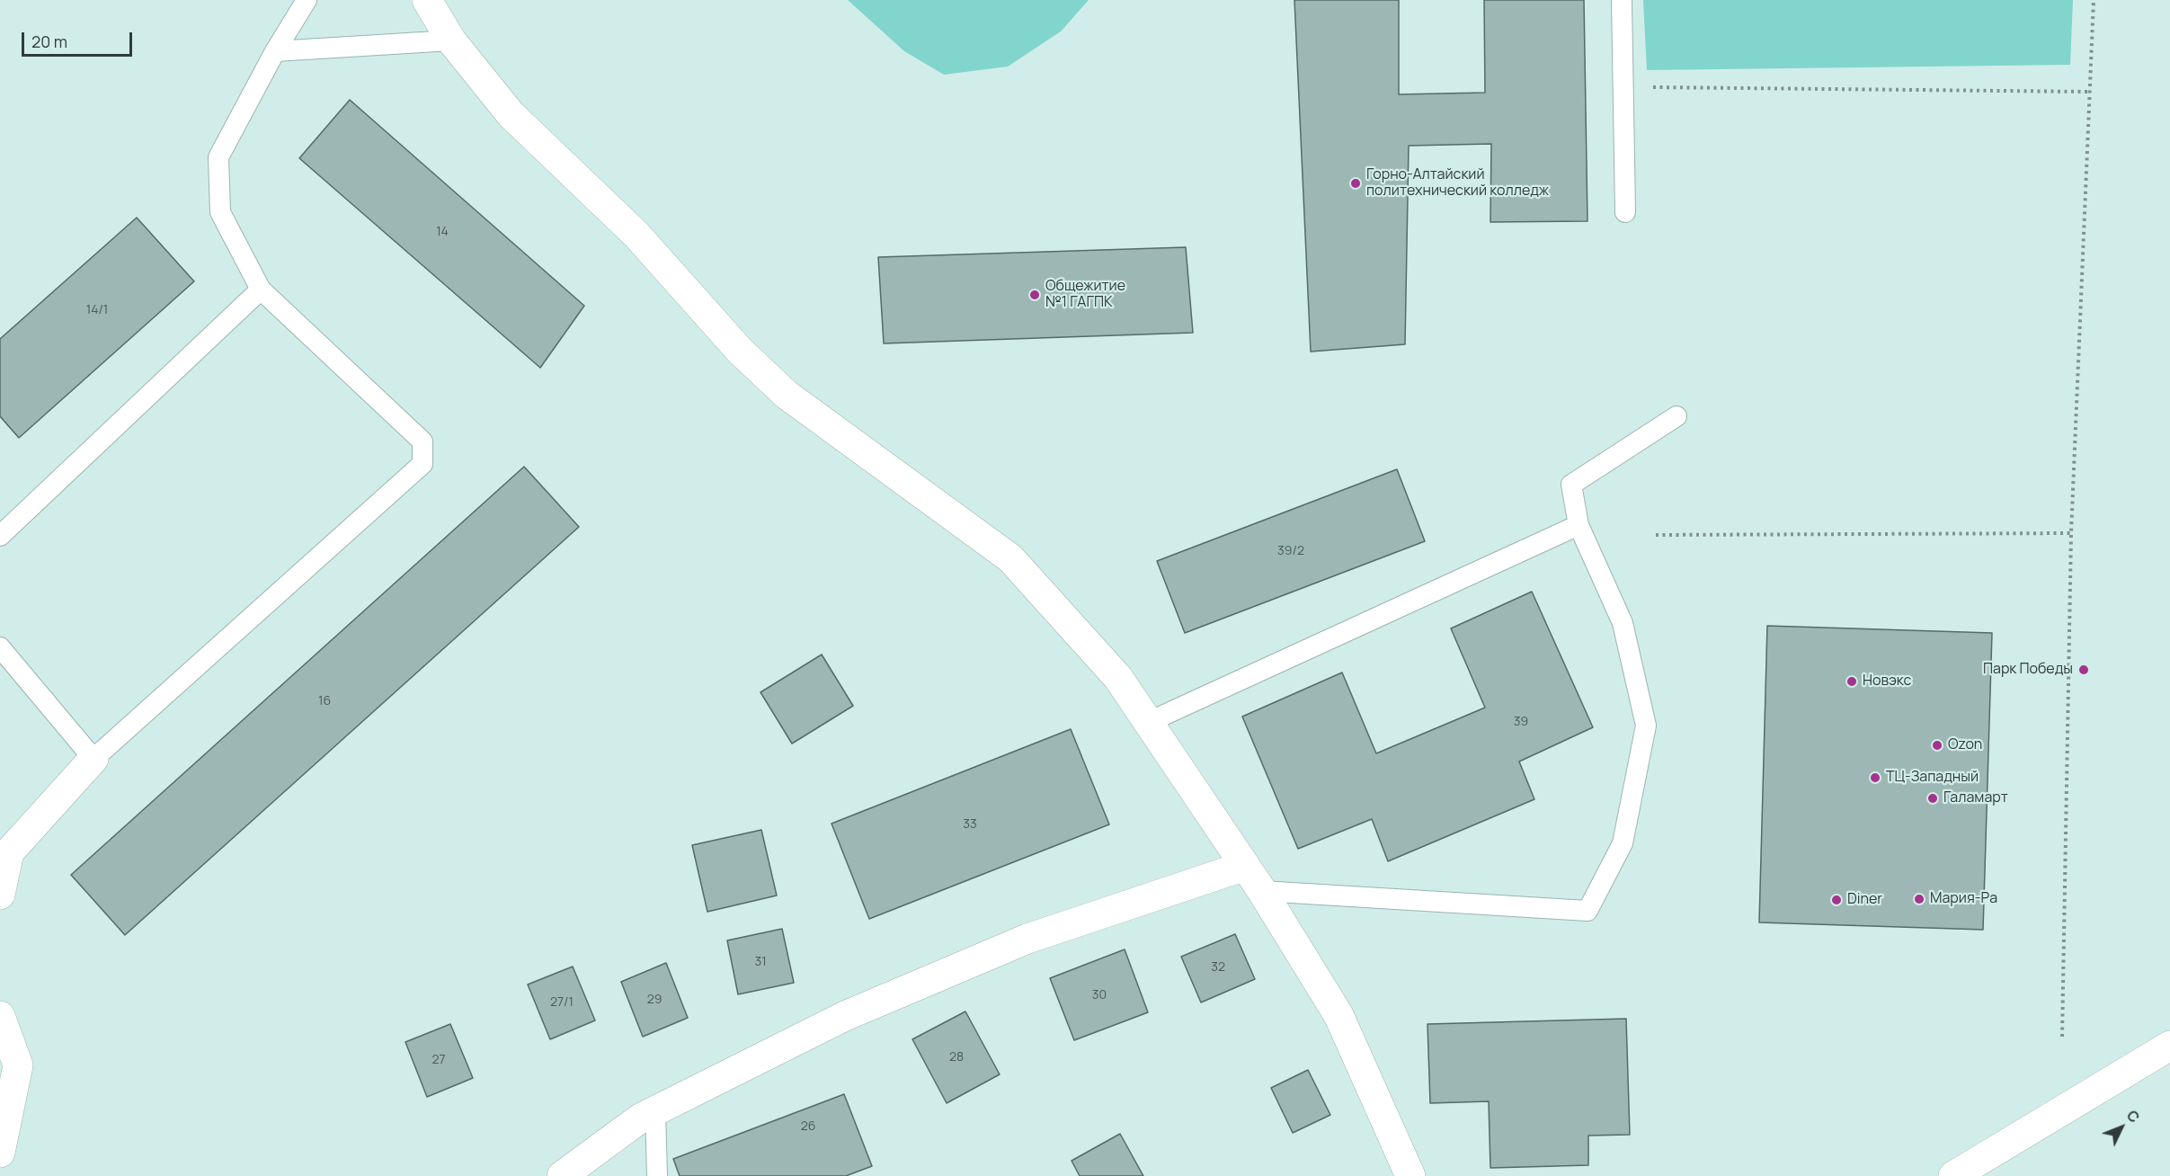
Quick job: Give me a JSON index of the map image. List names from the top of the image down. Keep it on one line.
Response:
{"places":["Горно-Алтайский политехнический колледж","Общежитие №1 ГАГПК","Парк Победы","Новэкс","Ozon","ТЦ-Западный","Галамарт","Мария-Ра","Diner"],"house_numbers":["14","14/1","39/2","16","39","33","31","32","30","29","27/1","28","27","26"],"scale_bar":"20 m","north":"top right"}
